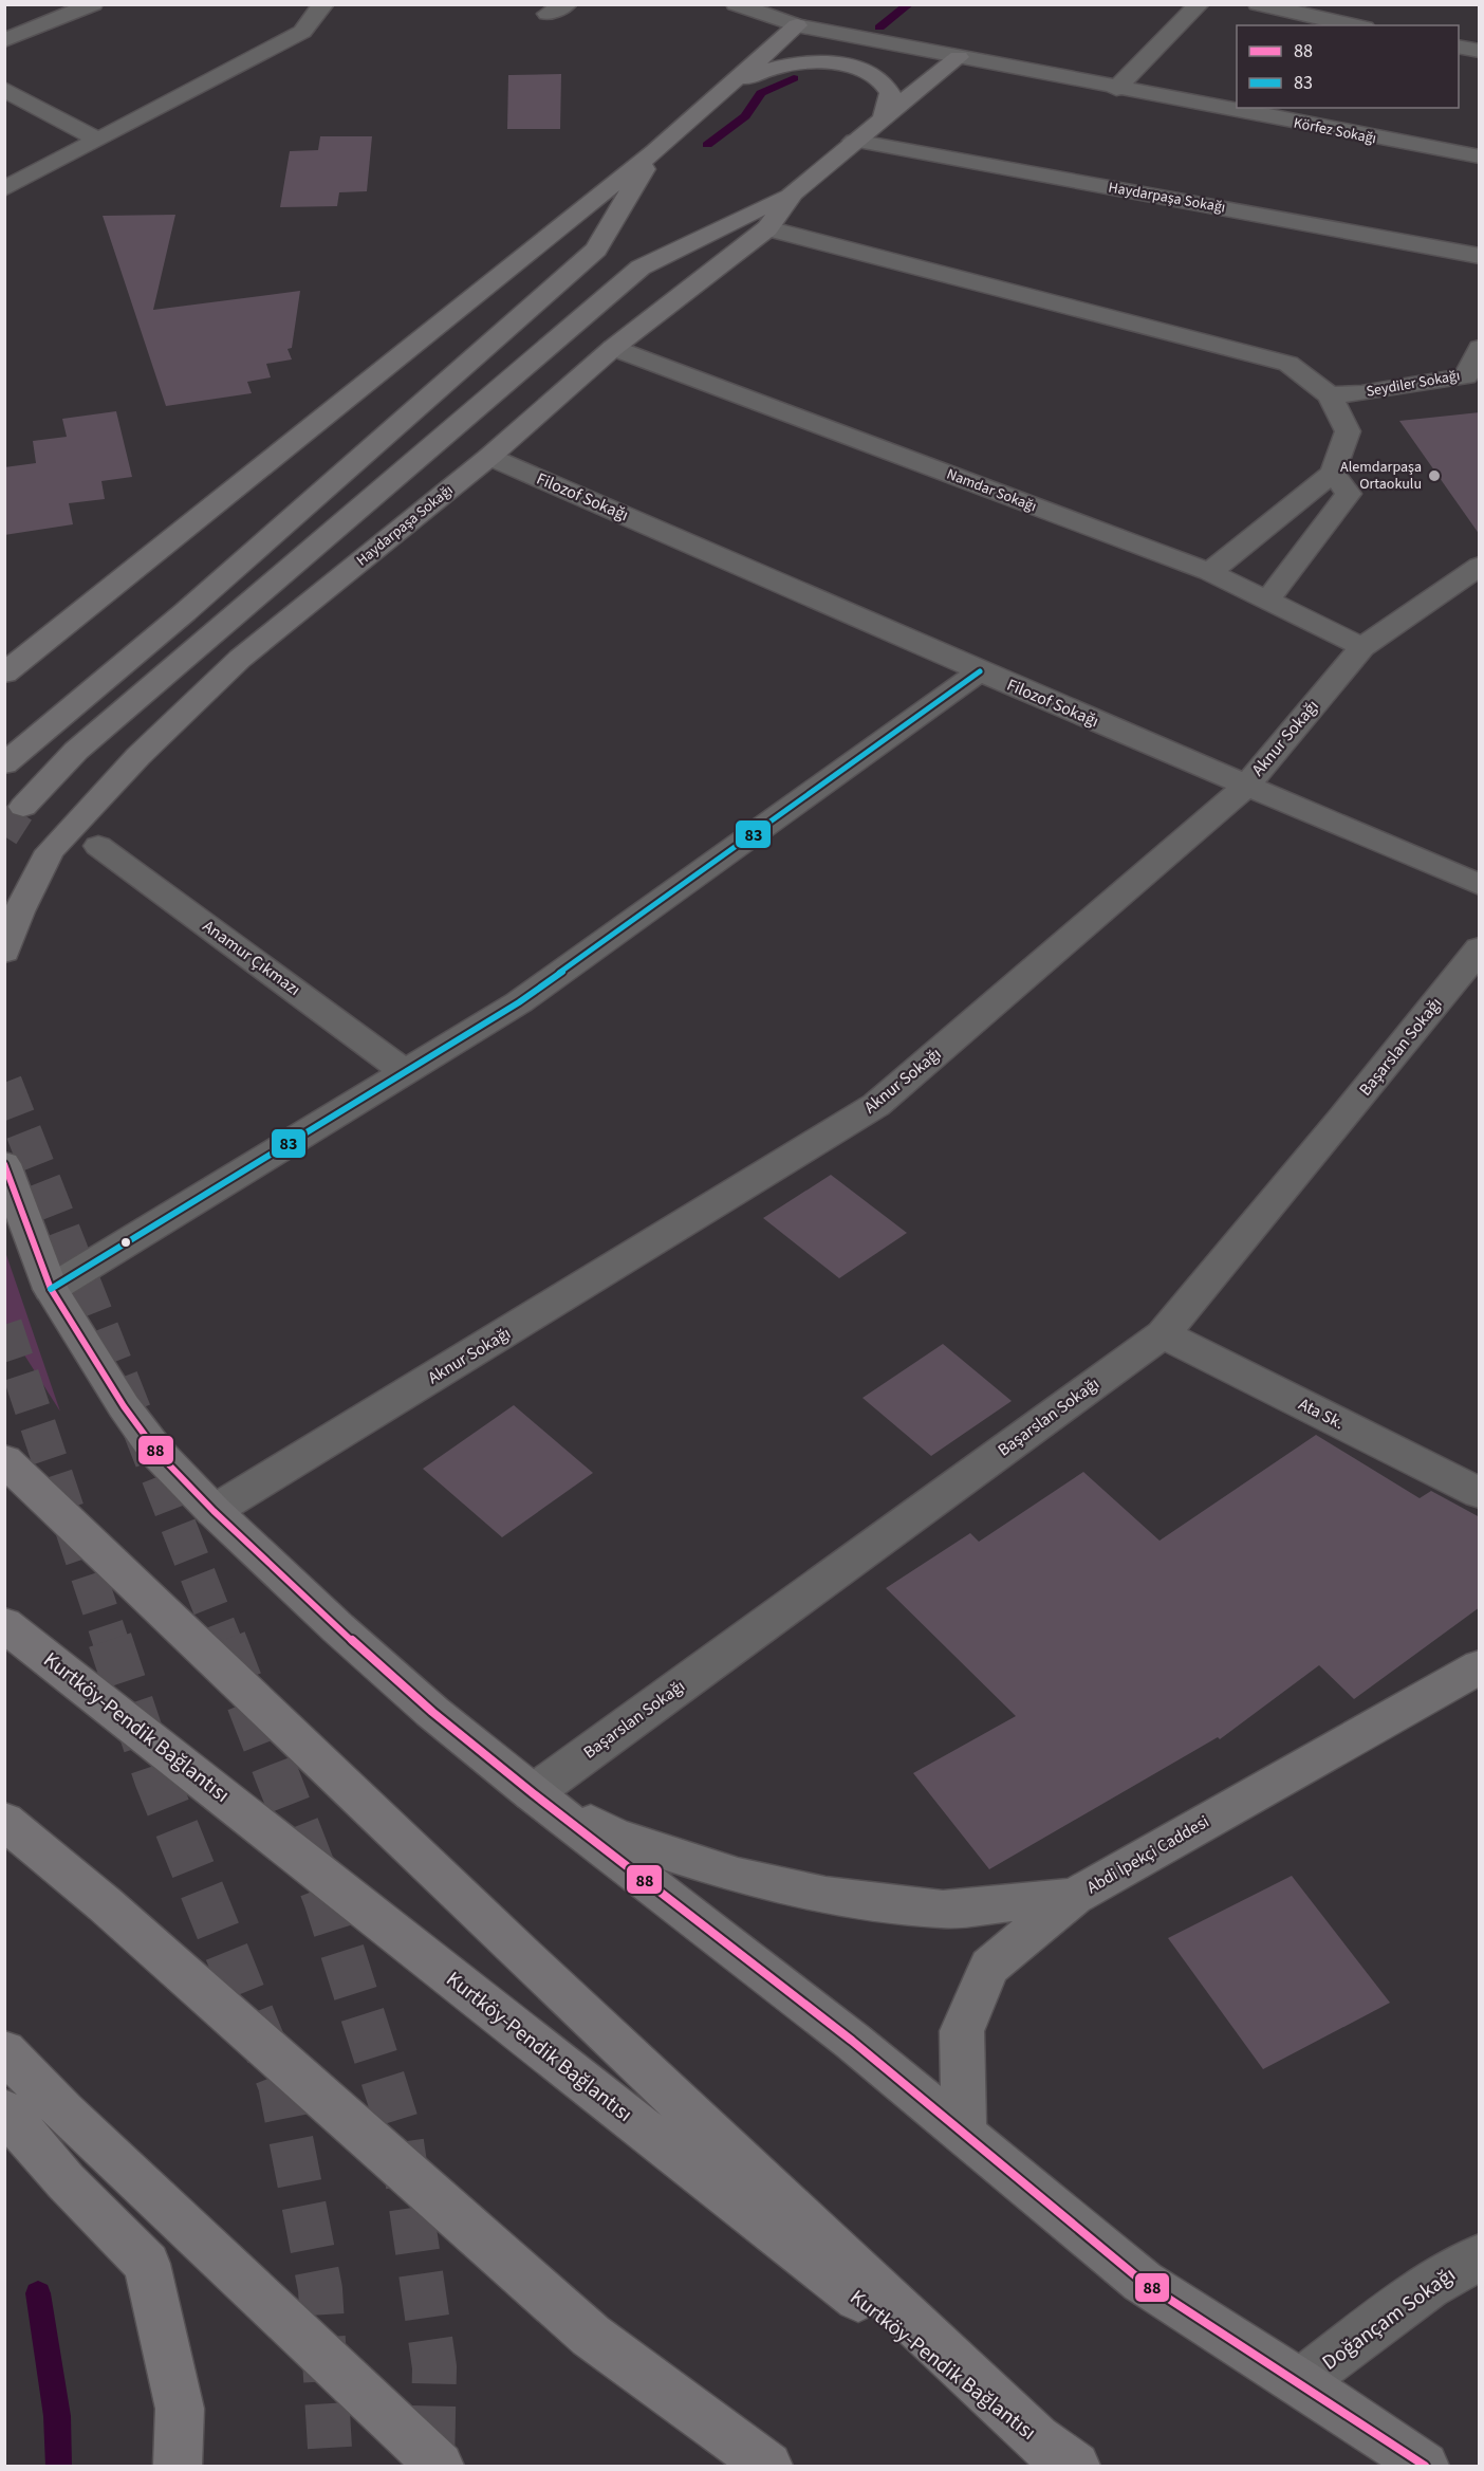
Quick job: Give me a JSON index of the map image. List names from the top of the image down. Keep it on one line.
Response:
{"streets":{"highway":["Kurtköy-Pendik Bağlantısı"],"street":["Körfez Sokağı","Haydarpaşa Sokağı","Seydiler Sokağı","Namdar Sokağı","Filozof Sokağı","Aknur Sokağı","Anamur Çıkmazı","Başarslan Sokağı","Ata Sk.","Abdi İpekçi Caddesi","Doğançam Sokağı"]},"crossings":[["Körfez Sokağı","Haydarpaşa Sokağı"],["Haydarpaşa Sokağı","Namdar Sokağı"],["Haydarpaşa Sokağı","Filozof Sokağı"],["Namdar Sokağı","Aknur Sokağı"],["Filozof Sokağı","Aknur Sokağı"],["Başarslan Sokağı","Ata Sk."],["Başarslan Sokağı","Abdi İpekçi Caddesi"]],"places":["Alemdarpaşa Ortaokulu"],"lines":["transit line 83","transit line 88"],"legend":["88","83"]}
